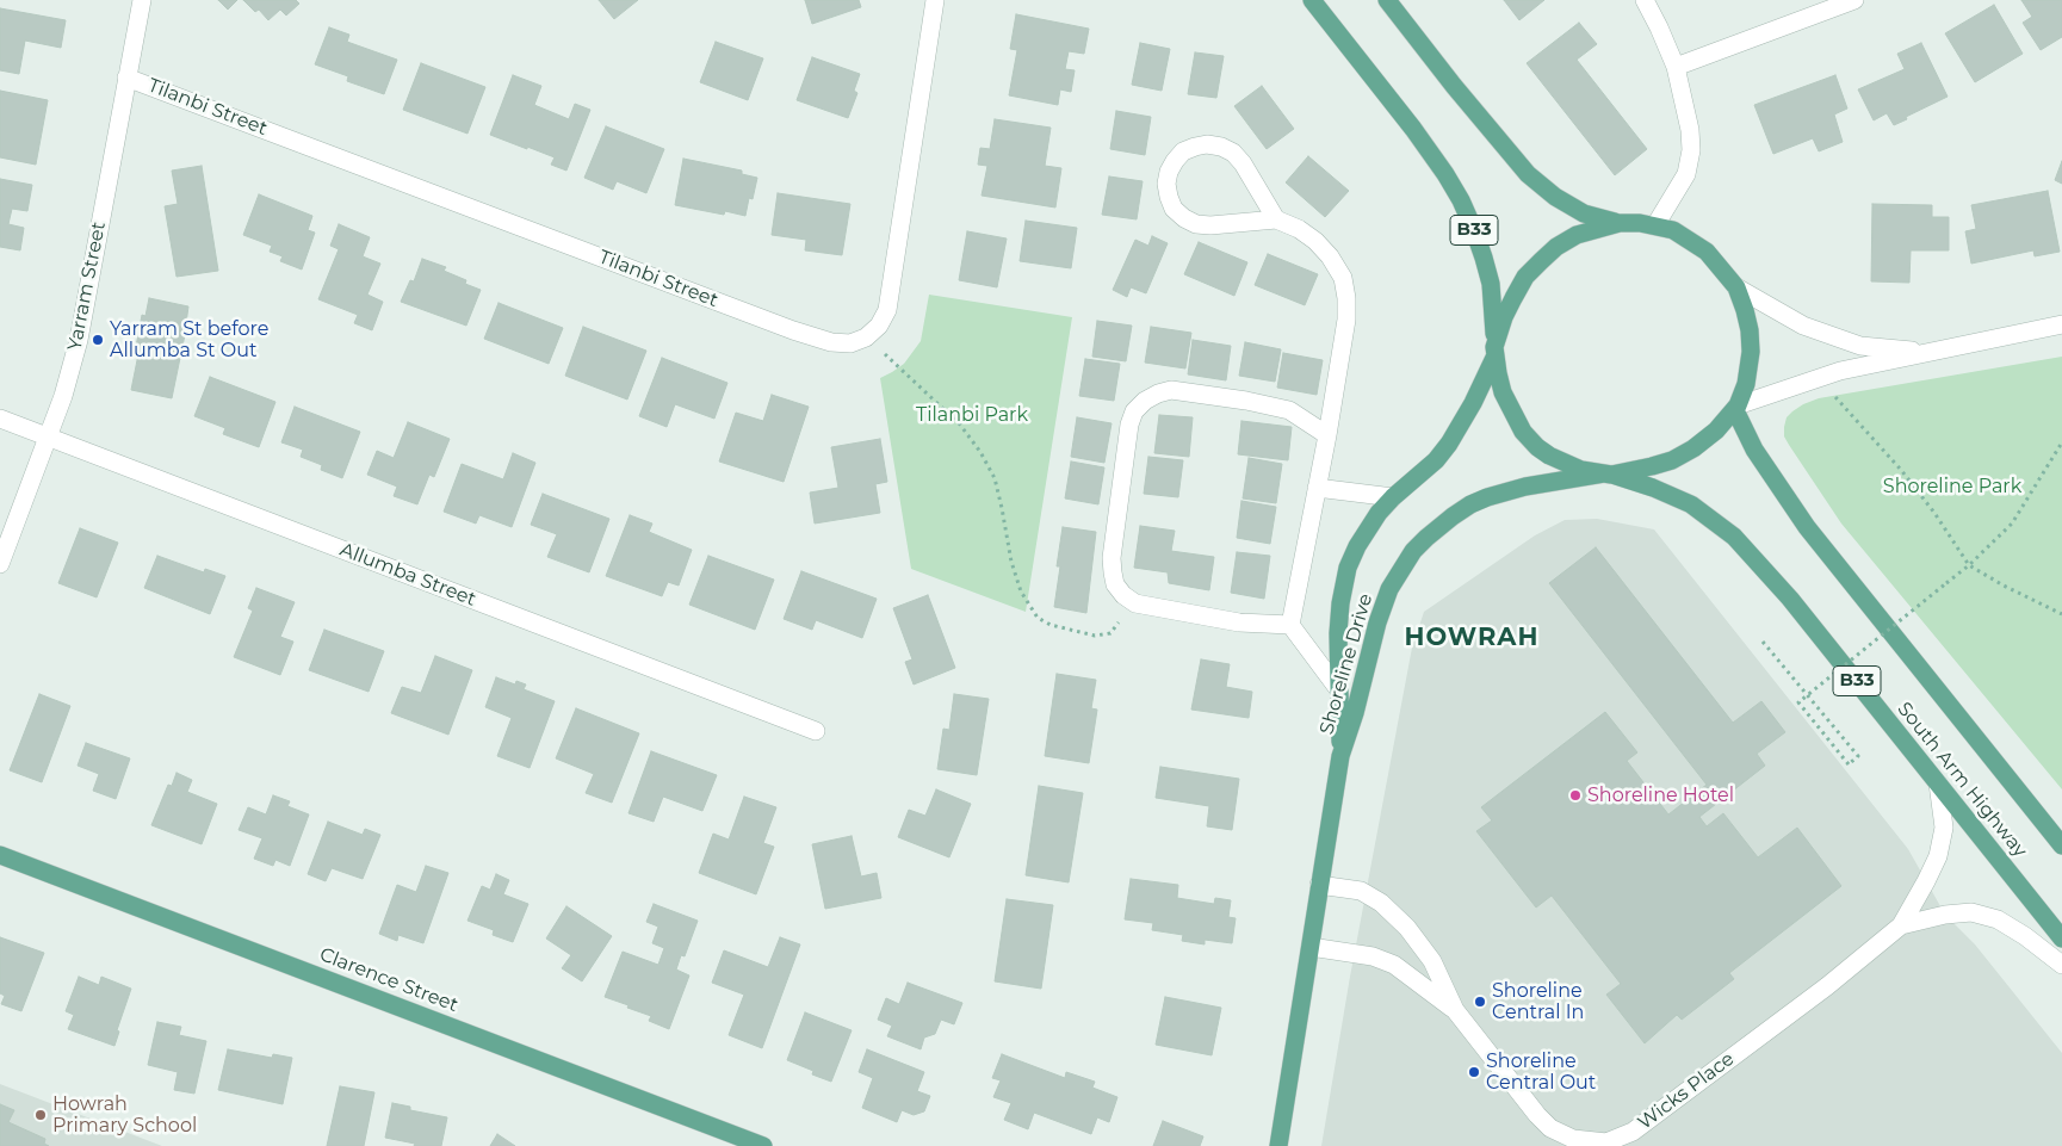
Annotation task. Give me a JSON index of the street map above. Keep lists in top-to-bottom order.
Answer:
{
  "streets": {
    "main road": [
      "B33",
      "Shoreline Drive",
      "South Arm Highway",
      "Clarence Street"
    ],
    "street": [
      "Tilanbi Street",
      "Yarram Street",
      "Allumba Street",
      "Wicks Place"
    ]
  },
  "crossings": [
    ["Tilanbi Street", "Yarram Street"],
    ["B33", "Shoreline Drive"],
    ["B33", "South Arm Highway"],
    ["Yarram Street", "Allumba Street"],
    ["Shoreline Drive", "South Arm Highway"],
    ["Shoreline Drive", "Wicks Place"]
  ],
  "districts": ["HOWRAH"],
  "parks": ["Tilanbi Park", "Shoreline Park"],
  "places": [
    "Yarram St before Allumba St Out",
    "Shoreline Hotel",
    "Shoreline Central In",
    "Shoreline Central Out",
    "Howrah Primary School"
  ]
}
